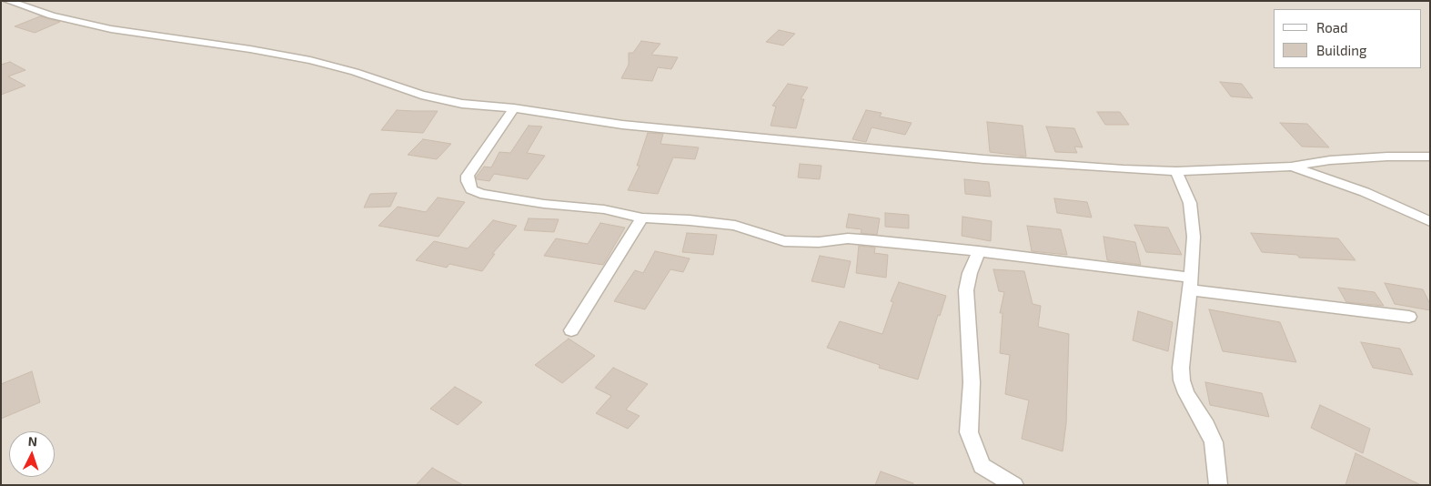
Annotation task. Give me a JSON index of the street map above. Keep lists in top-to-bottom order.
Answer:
{
  "legend": ["Road", "Building"],
  "north": "top"
}
